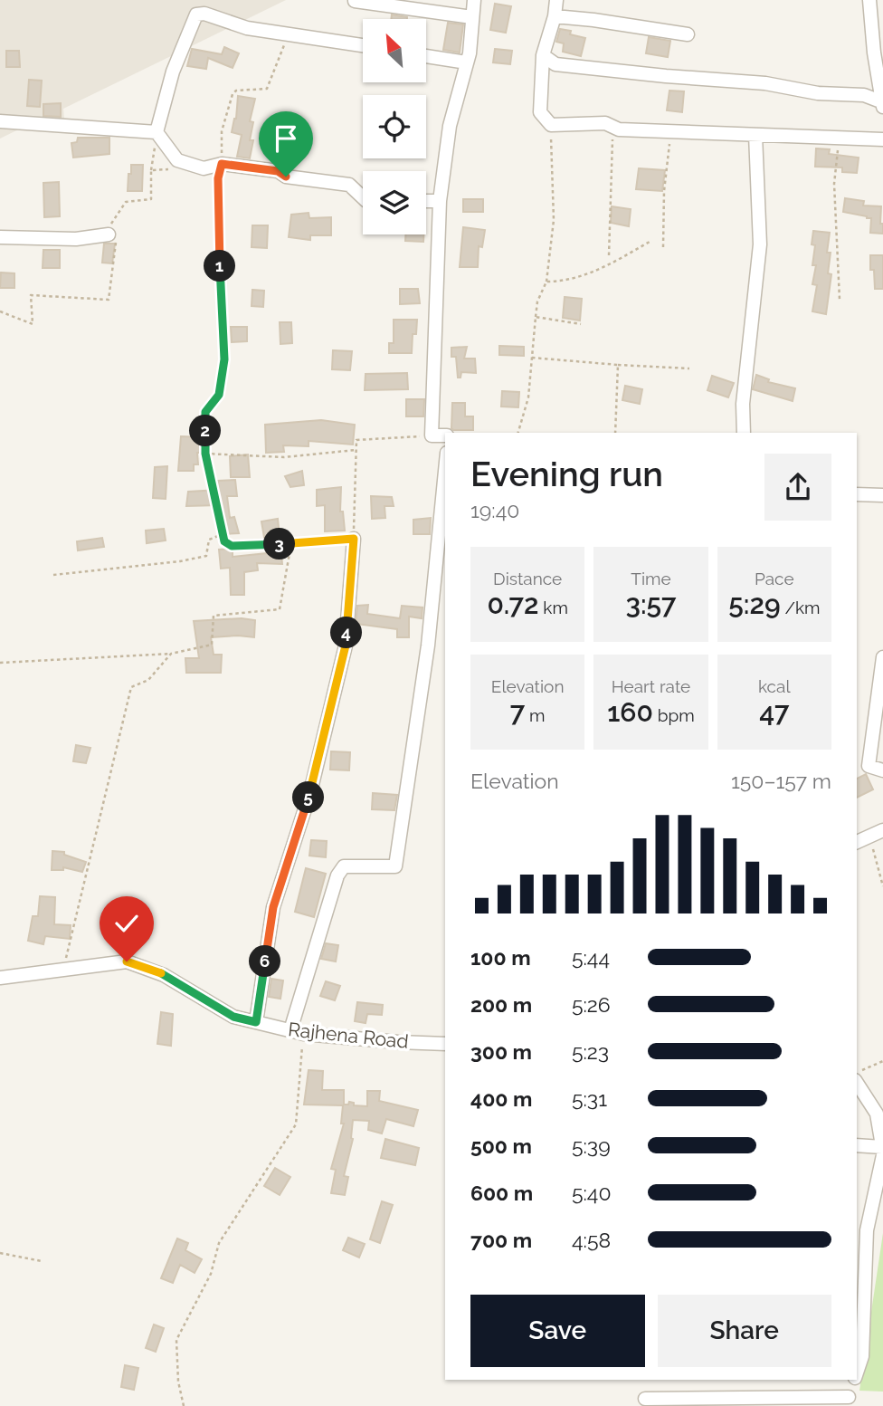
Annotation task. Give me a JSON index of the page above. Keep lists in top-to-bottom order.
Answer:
{
  "streets": {
    "street": ["Rajhena Road"]
  },
  "north": "top left",
  "page": {
    "pins": [
      "1",
      "2",
      "3",
      "4",
      "5",
      "6"
    ],
    "heading": ["Evening run", "19:40"],
    "stats": [
      ["Distance", "0.72 km"],
      ["Time", "3:57"],
      ["Pace", "5:29 /km"],
      ["Elevation", "7 m"],
      ["Heart rate", "160 bpm"],
      ["kcal", "47"]
    ],
    "chart": ["Elevation", "150–157 m"],
    "list": [
      {
        "name": "100 m",
        "note": "5:44"
      },
      {
        "name": "200 m",
        "note": "5:26"
      },
      {
        "name": "300 m",
        "note": "5:23"
      },
      {
        "name": "400 m",
        "note": "5:31"
      },
      {
        "name": "500 m",
        "note": "5:39"
      },
      {
        "name": "600 m",
        "note": "5:40"
      },
      {
        "name": "700 m",
        "note": "4:58"
      }
    ],
    "buttons": ["Save", "Share"]
  }
}
